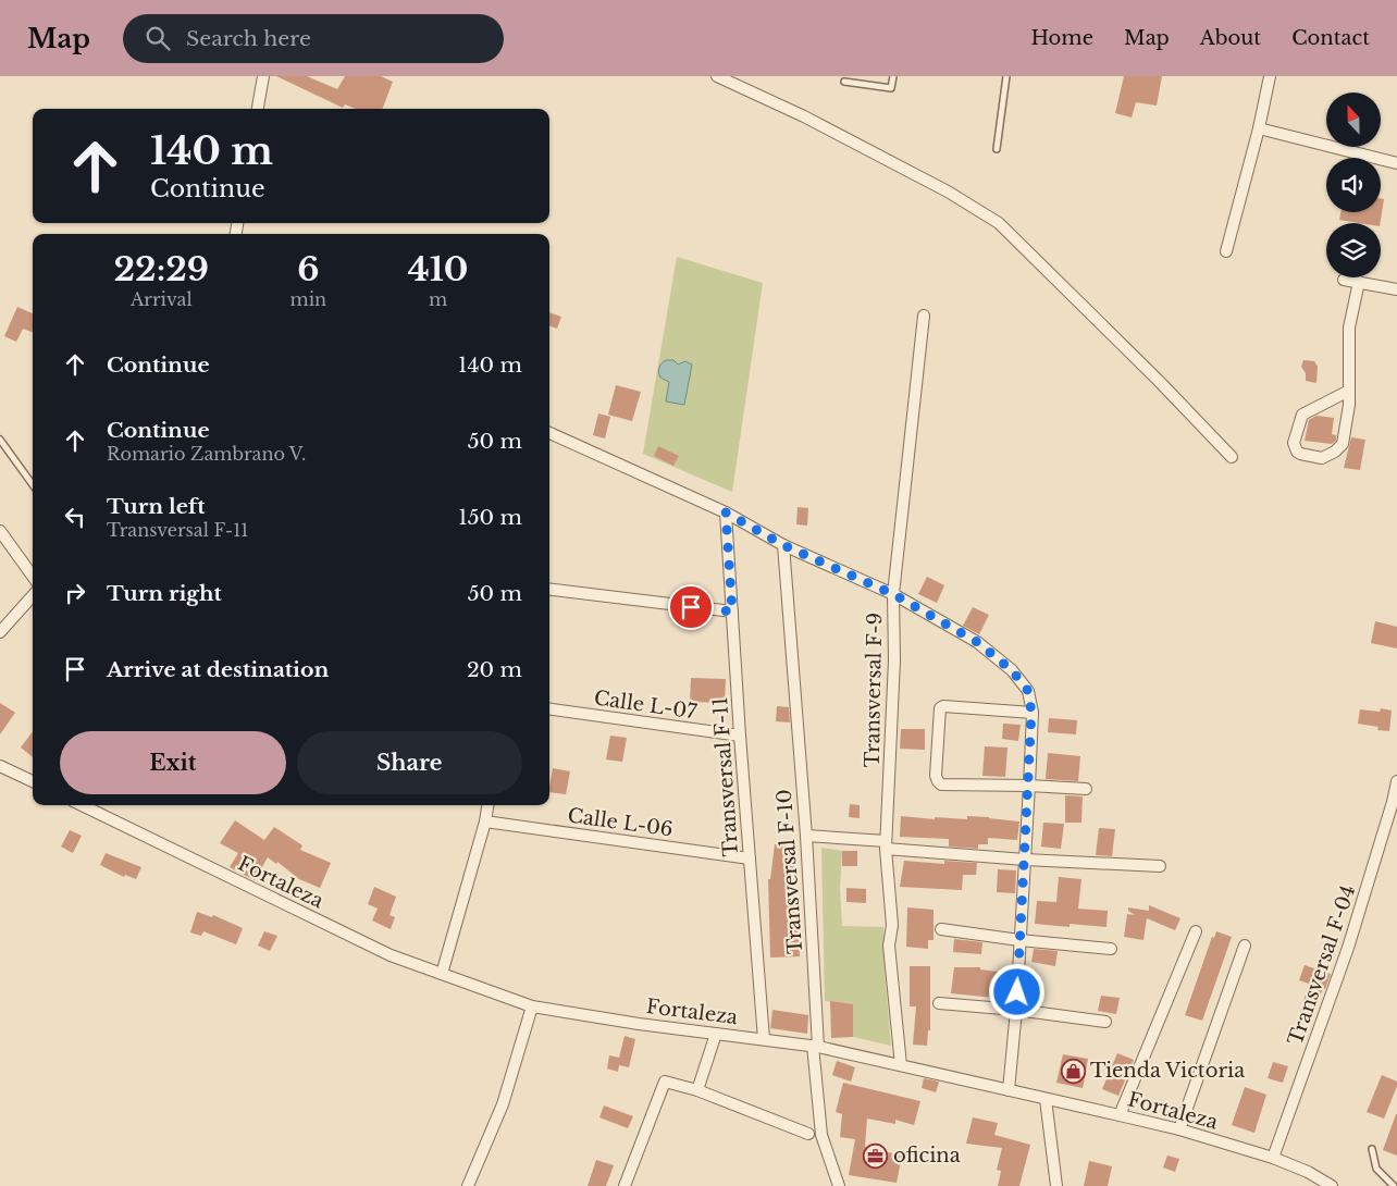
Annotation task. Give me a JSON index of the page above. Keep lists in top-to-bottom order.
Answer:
{
  "streets": {
    "street": [
      "Transversal F-9",
      "Calle L-07",
      "Transversal F-11",
      "Calle L-06",
      "Transversal F-10",
      "Fortaleza",
      "Transversal F-04"
    ]
  },
  "crossings": [
    ["Transversal F-9", "Fortaleza"],
    ["Calle L-07", "Transversal F-11"],
    ["Transversal F-11", "Calle L-06"],
    ["Transversal F-11", "Fortaleza"],
    ["Transversal F-10", "Fortaleza"],
    ["Fortaleza", "Transversal F-04"]
  ],
  "places": {
    "shop": ["Tienda Victoria"],
    "office": ["oficina"]
  },
  "north": "top",
  "page": {
    "header": "Map",
    "search": "Search here",
    "nav": [
      "Home",
      "Map",
      "About",
      "Contact"
    ],
    "turn": ["140 m", "Continue"],
    "eta": [
      "22:29",
      "Arrival",
      "6",
      "min",
      "410",
      "m"
    ],
    "list": [
      {
        "name": "Continue",
        "value": "140 m"
      },
      {
        "name": "Continue",
        "note": "Romario Zambrano V.",
        "value": "50 m"
      },
      {
        "name": "Turn left",
        "note": "Transversal F-11",
        "value": "150 m"
      },
      {
        "name": "Turn right",
        "value": "50 m"
      },
      {
        "name": "Arrive at destination",
        "value": "20 m"
      }
    ],
    "buttons": ["Exit", "Share"]
  }
}
